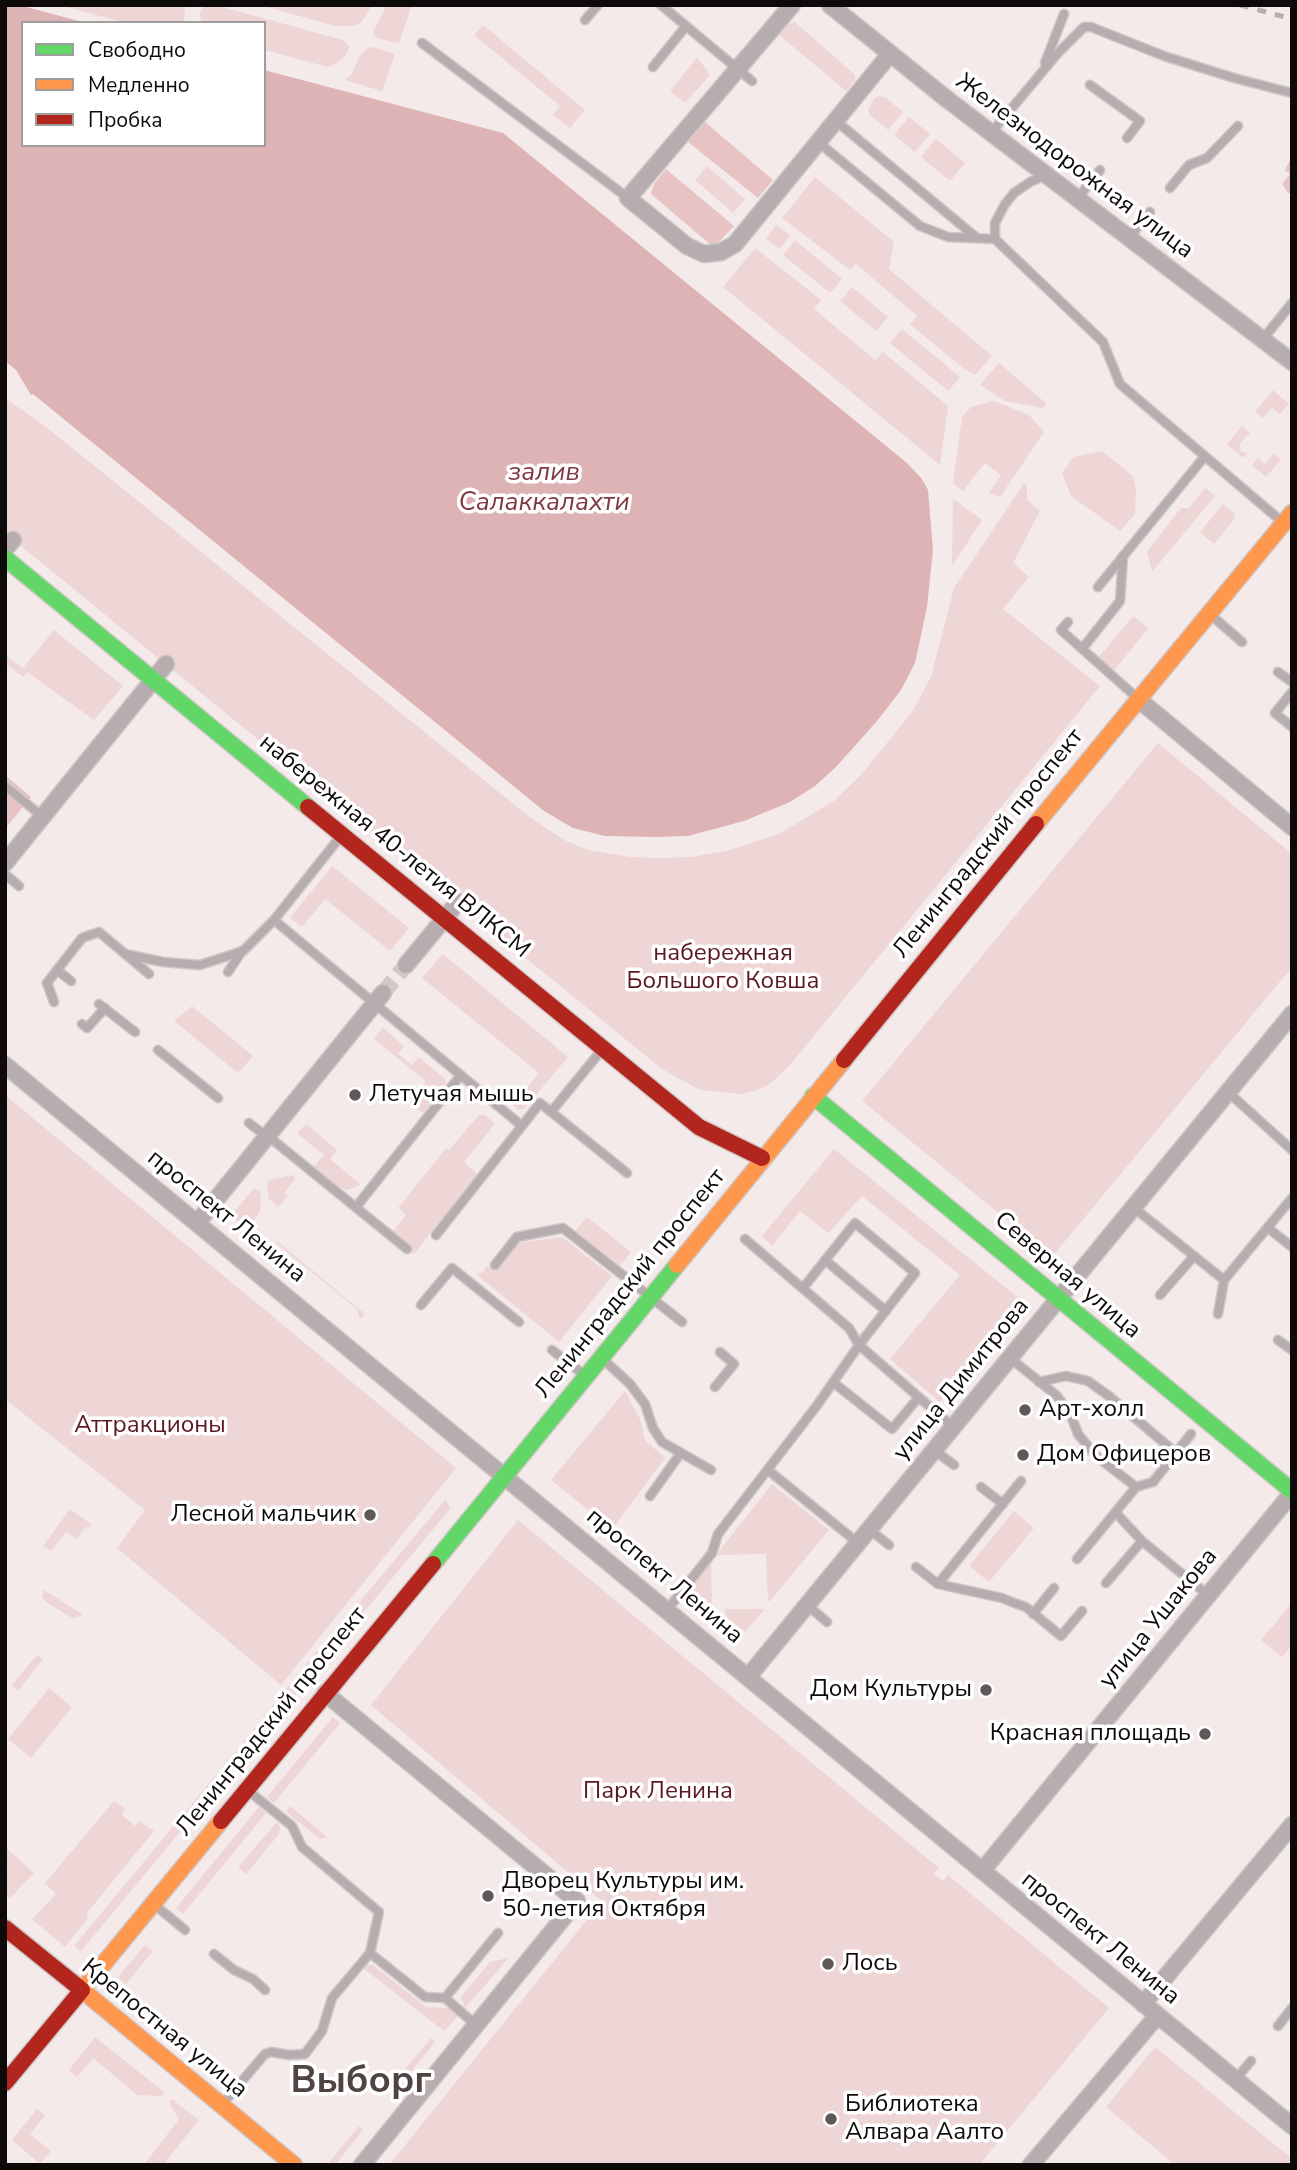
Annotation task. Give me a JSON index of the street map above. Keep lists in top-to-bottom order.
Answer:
{
  "streets": {
    "main road": [
      "Ленинградский проспект",
      "набережная 40-летия ВЛКСМ",
      "Северная улица",
      "Крепостная улица"
    ],
    "street": [
      "Железнодорожная улица",
      "проспект Ленина",
      "улица Димитрова",
      "улица Ушакова"
    ]
  },
  "crossings": [
    ["Ленинградский проспект", "набережная 40-летия ВЛКСМ"],
    ["Ленинградский проспект", "проспект Ленина"],
    ["Ленинградский проспект", "Северная улица"],
    ["Ленинградский проспект", "Крепостная улица"],
    ["проспект Ленина", "улица Димитрова"],
    ["проспект Ленина", "улица Ушакова"],
    ["Северная улица", "улица Димитрова"],
    ["Северная улица", "улица Ушакова"]
  ],
  "districts": ["Выборг"],
  "water": ["залив Салаккалахти"],
  "parks": ["набережная Большого Ковша", "Аттракционы", "Парк Ленина"],
  "places": [
    "Летучая мышь",
    "Арт-холл",
    "Дом Офицеров",
    "Лесной мальчик",
    "Дом Культуры",
    "Красная площадь",
    "Дворец Культуры им. 50-летия Октября",
    "Лось",
    "Библиотека Алвара Аалто"
  ],
  "legend": ["Свободно", "Медленно", "Пробка"]
}
